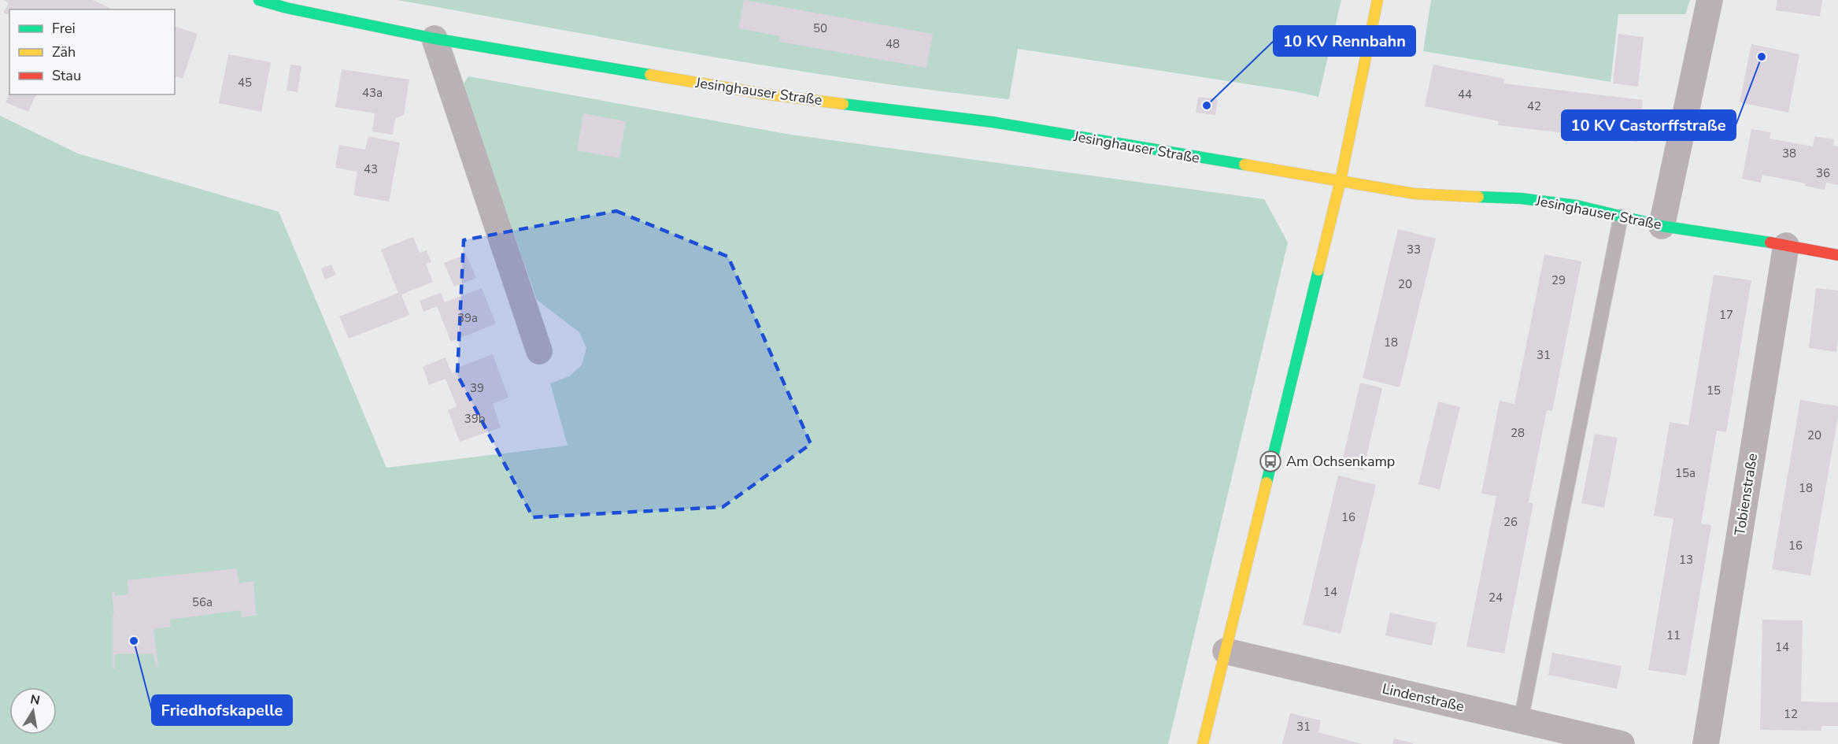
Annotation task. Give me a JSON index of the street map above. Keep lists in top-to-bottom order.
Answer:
{
  "streets": {
    "street": ["Jesinghauser Straße", "Tobienstraße", "Lindenstraße"]
  },
  "crossings": [
    ["Jesinghauser Straße", "Tobienstraße"]
  ],
  "places": {
    "other": ["10 KV Castorffstraße", "10 KV Rennbahn", "Friedhofskapelle"],
    "bus stop": ["Am Ochsenkamp"]
  },
  "house_numbers": [
    "50",
    "48",
    "45",
    "43a",
    "44",
    "42",
    "38",
    "43",
    "36",
    "33",
    "29",
    "20",
    "17",
    "39a",
    "18",
    "31",
    "39",
    "15",
    "39b",
    "28",
    "20",
    "15a",
    "18",
    "16",
    "26",
    "16",
    "13",
    "14",
    "24",
    "56a",
    "11",
    "14",
    "12",
    "31"
  ],
  "legend": ["Frei", "Zäh", "Stau"],
  "north": "top"
}
